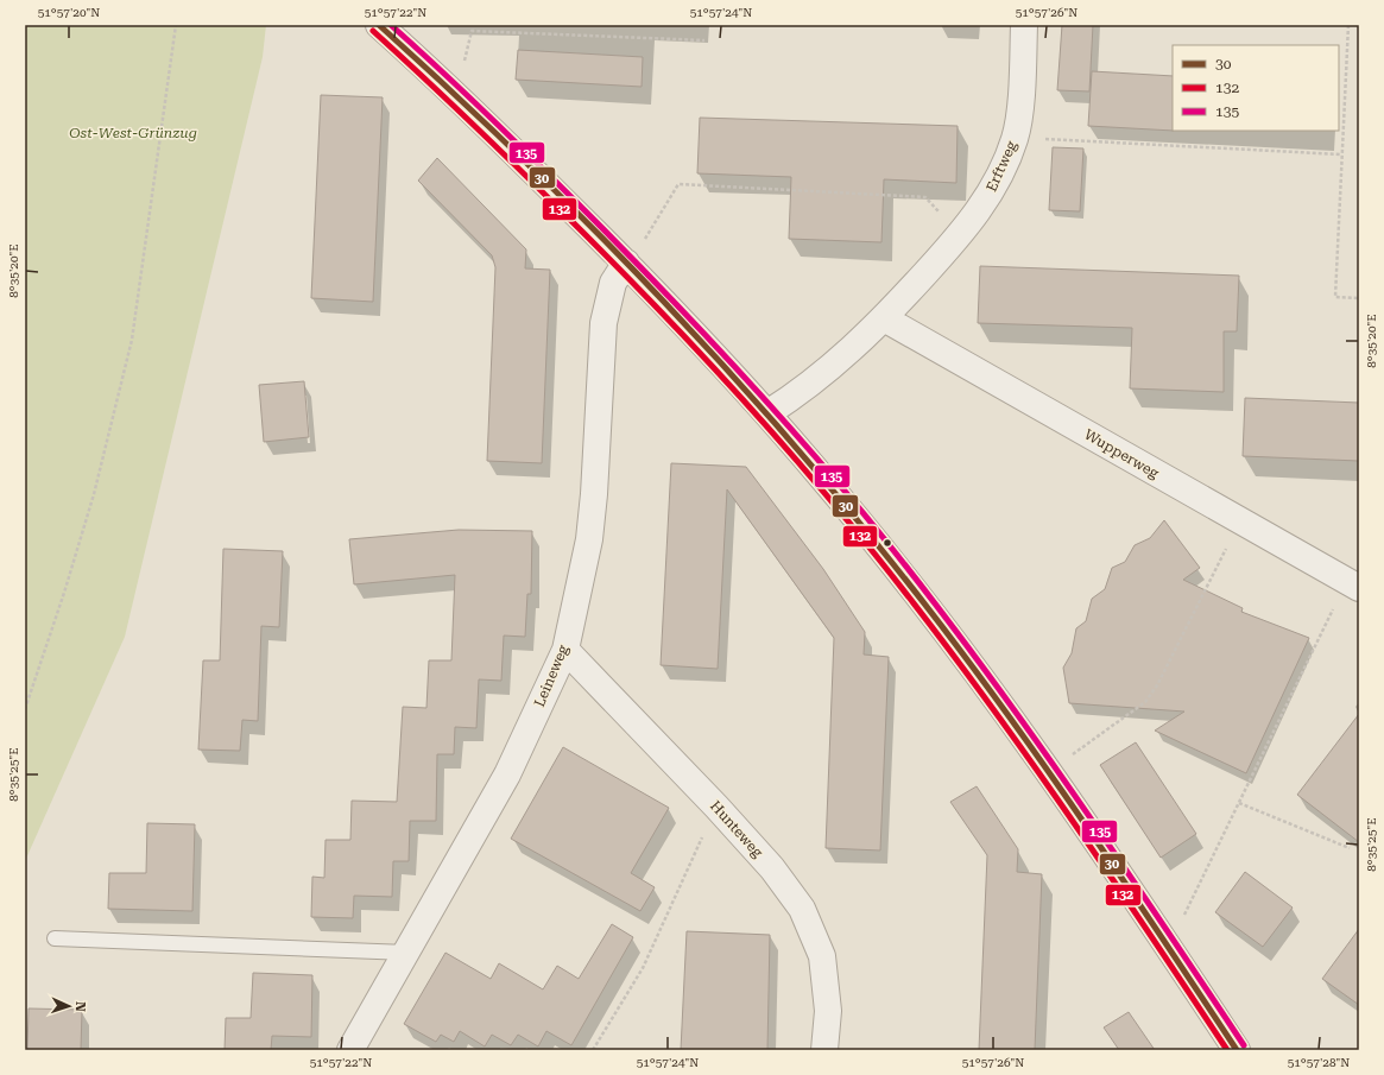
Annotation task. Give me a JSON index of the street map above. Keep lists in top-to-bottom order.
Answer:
{
  "streets": {
    "street": [
      "Erftweg",
      "Wupperweg",
      "Leineweg",
      "Hunteweg"
    ]
  },
  "crossings": [
    ["Erftweg", "Wupperweg"],
    ["Leineweg", "Hunteweg"]
  ],
  "parks": ["Ost-West-Grünzug"],
  "lines": ["transit line 30", "transit line 135", "transit line 132"],
  "legend": ["30", "132", "135"],
  "north": "right",
  "coordinates": [
    "51°57'20\"N",
    "51°57'22\"N",
    "51°57'24\"N",
    "51°57'26\"N",
    "8°35'20\"E",
    "8°35'25\"E",
    "51°57'28\"N"
  ]
}
